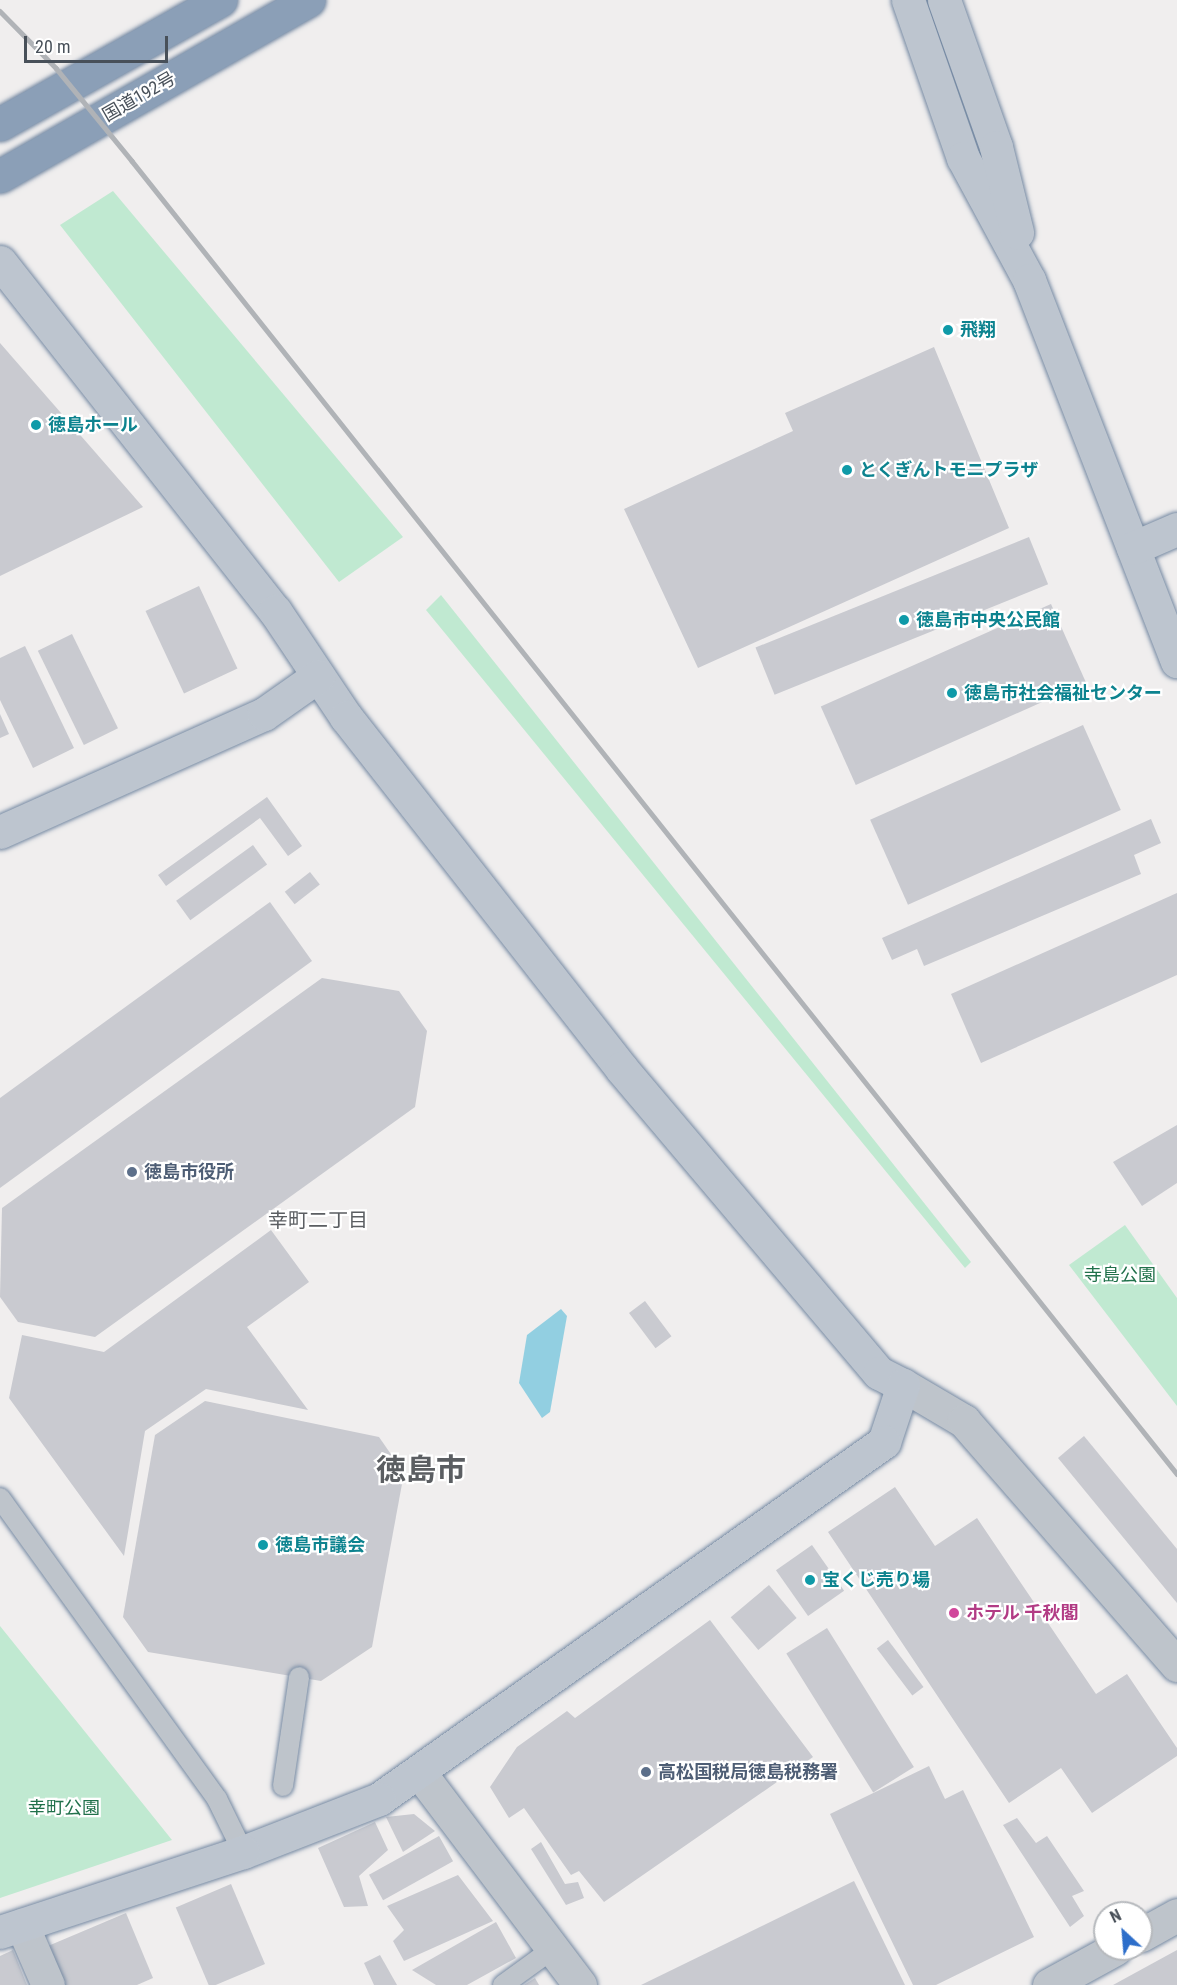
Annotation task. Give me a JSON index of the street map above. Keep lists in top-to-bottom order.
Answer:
{
  "streets": {
    "highway": ["国道192号"]
  },
  "districts": ["幸町二丁目", "徳島市"],
  "parks": ["寺島公園", "幸町公園"],
  "places": [
    "飛翔",
    "徳島ホール",
    "とくぎんトモニプラザ",
    "徳島市中央公民館",
    "徳島市社会福祉センター",
    "徳島市役所",
    "徳島市議会",
    "宝くじ売り場",
    "ホテル 千秋閣",
    "高松国税局徳島税務署"
  ],
  "scale_bar": "20 m",
  "north": "top left"
}
